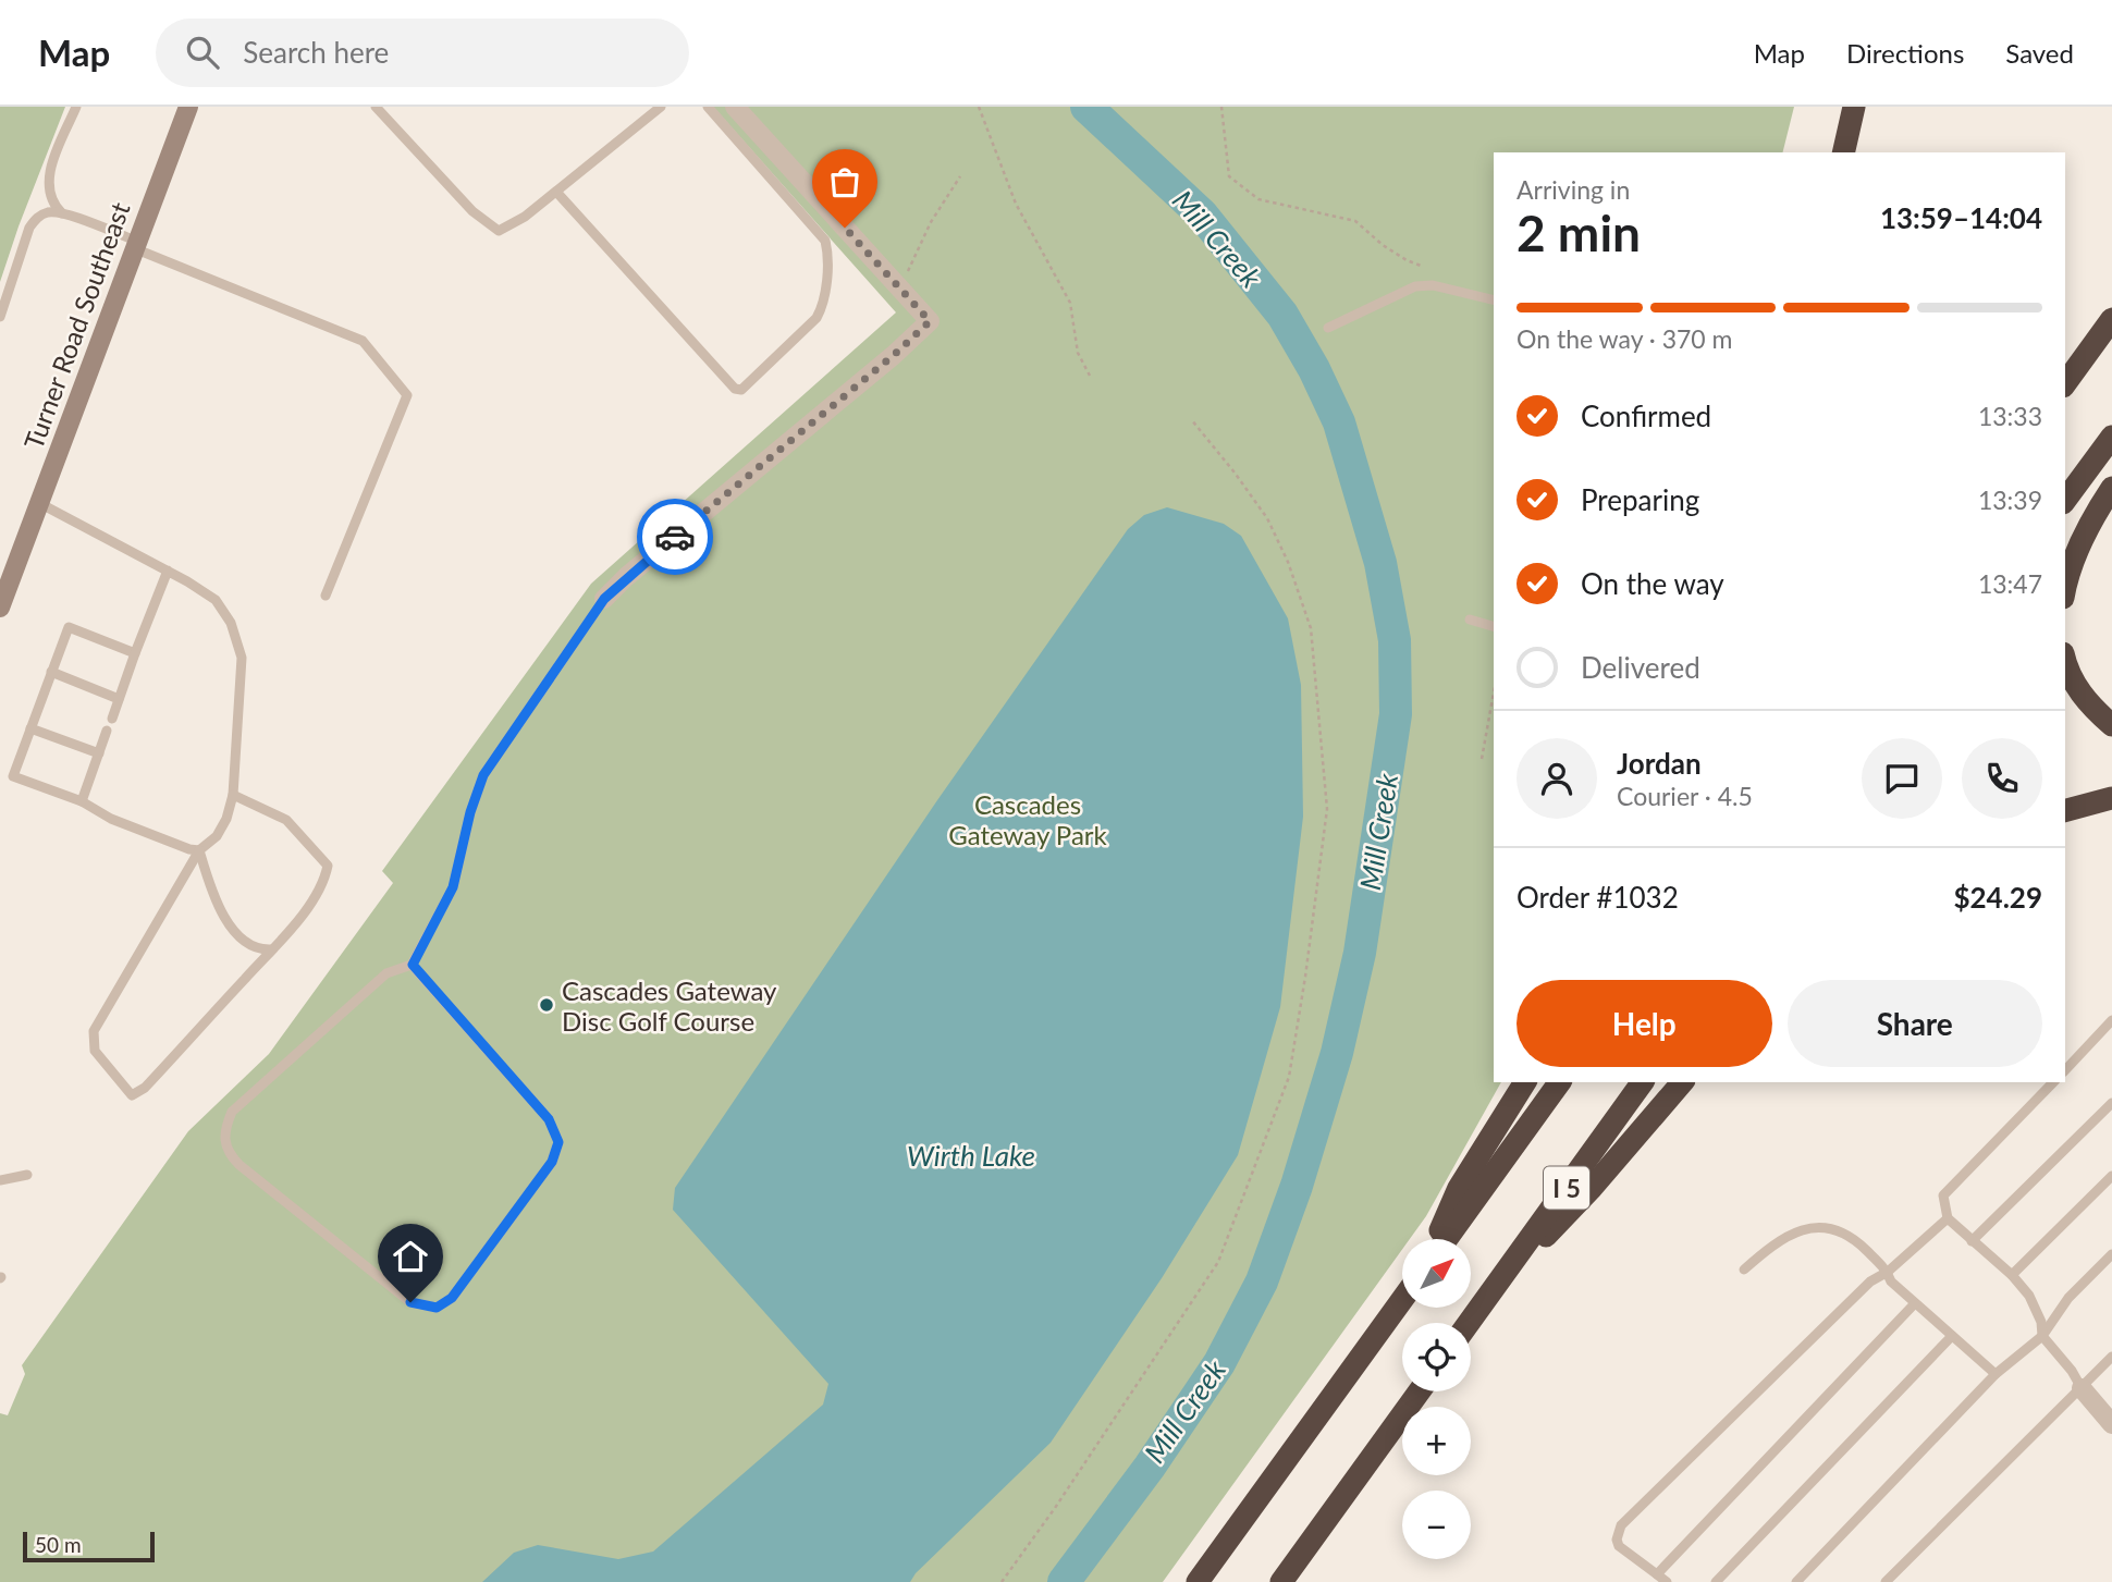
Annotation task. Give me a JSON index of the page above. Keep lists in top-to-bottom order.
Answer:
{
  "streets": {
    "highway": ["I 5"],
    "main road": ["Turner Road Southeast"]
  },
  "water": ["Mill Creek", "Wirth Lake"],
  "parks": ["Cascades Gateway Park"],
  "places": ["Cascades Gateway Disc Golf Course"],
  "scale_bar": "50 m",
  "north": "top right",
  "page": {
    "header": "Map",
    "search": "Search here",
    "nav": ["Map", "Directions", "Saved"],
    "heading": ["2 min", "Arriving in", "13:59–14:04"],
    "panel": [
      "Jordan",
      "Courier · 4.5",
      "Order #1032",
      "$24.29"
    ],
    "bar": "On the way · 370 m",
    "list": [
      ["Confirmed", "13:33"],
      ["Preparing", "13:39"],
      ["On the way", "13:47"],
      "Delivered"
    ],
    "buttons": ["Help", "Share"],
    "map_buttons": ["+", "−"],
    "scale": "50 m"
  }
}
